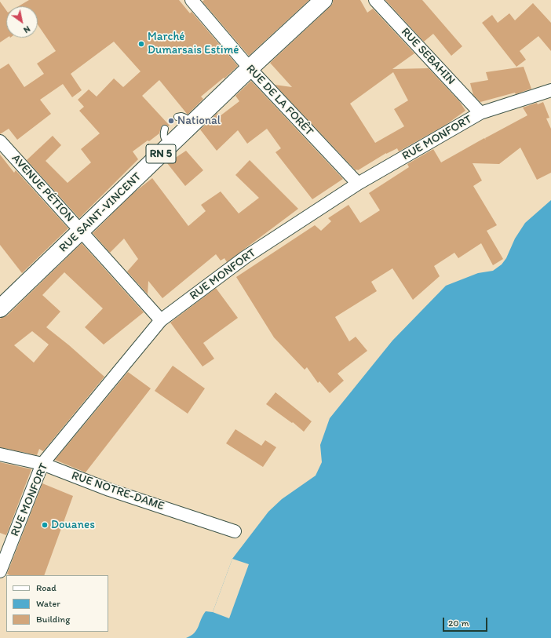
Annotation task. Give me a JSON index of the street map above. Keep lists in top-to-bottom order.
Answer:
{
  "streets": {
    "main road": ["RN 5", "RUE SAINT-VINCENT"],
    "street": [
      "RUE SEBAHIN",
      "RUE DE LA FORÊT",
      "RUE MONFORT",
      "AVENUE PÉTION",
      "RUE NOTRE-DAME"
    ]
  },
  "crossings": [
    ["RUE SEBAHIN", "RUE MONFORT"],
    ["RUE DE LA FORÊT", "RUE MONFORT"],
    ["RUE DE LA FORÊT", "RUE SAINT-VINCENT"],
    ["RUE MONFORT", "AVENUE PÉTION"],
    ["RUE MONFORT", "RUE NOTRE-DAME"],
    ["AVENUE PÉTION", "RUE SAINT-VINCENT"]
  ],
  "places": ["Marché Dumarsais Estimé", "National", "Douanes"],
  "legend": ["Road", "Water", "Building"],
  "scale_bar": "20 m",
  "north": "bottom right"
}
